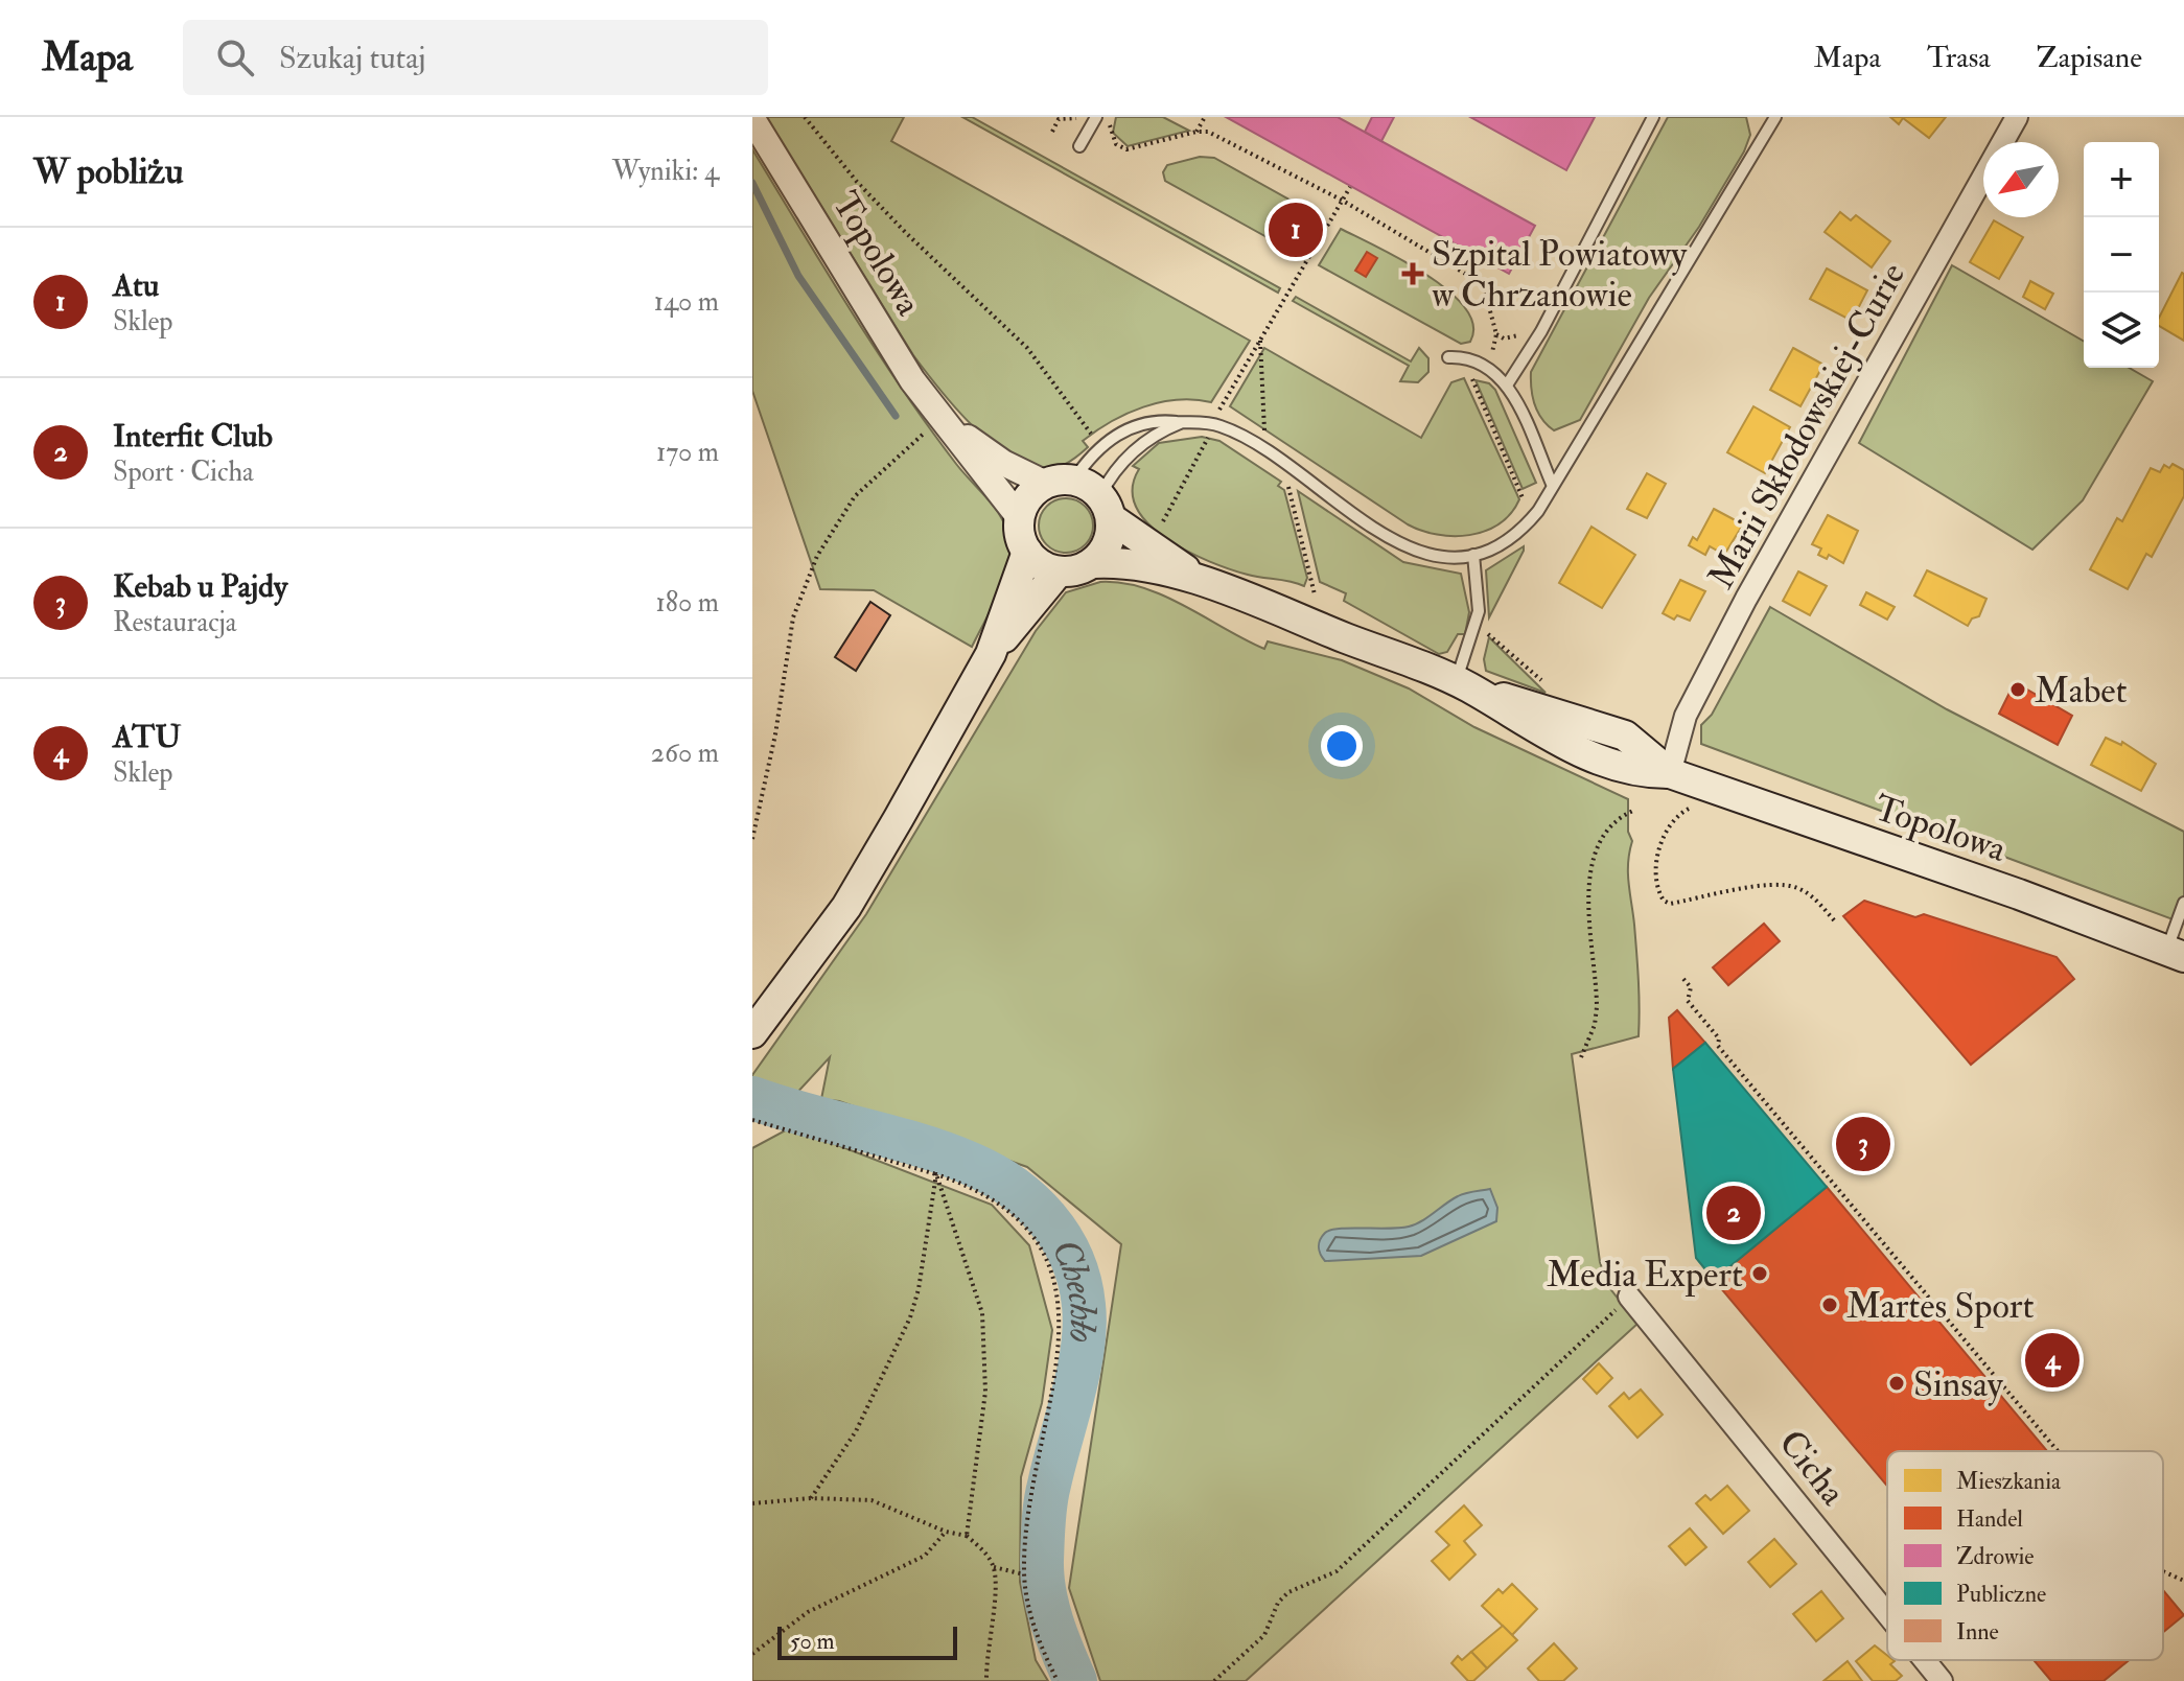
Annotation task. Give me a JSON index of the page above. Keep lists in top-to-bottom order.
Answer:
{
  "streets": {
    "main road": ["Topolowa"],
    "street": ["Marii Skłodowskiej-Curie", "Cicha"]
  },
  "crossings": [
    ["Topolowa", "Marii Skłodowskiej-Curie"]
  ],
  "water": ["Chechło"],
  "places": {
    "health": ["Szpital Powiatowy w Chrzanowie"],
    "other": [
      "Mabet",
      "Media Expert",
      "Martes Sport",
      "Sinsay"
    ]
  },
  "legend": [
    "Mieszkania",
    "Handel",
    "Zdrowie",
    "Publiczne",
    "Inne"
  ],
  "scale_bar": "50 m",
  "north": "bottom left",
  "page": {
    "header": "Mapa",
    "search": "Szukaj tutaj",
    "nav": ["Mapa", "Trasa", "Zapisane"],
    "heading": ["W pobliżu", "Wyniki: 4"],
    "map_buttons": ["+", "−"],
    "pins": [
      "1",
      "3",
      "2",
      "4"
    ],
    "list": [
      {
        "mark": "1",
        "name": "Atu",
        "note": "Sklep",
        "value": "140 m"
      },
      {
        "mark": "2",
        "name": "Interfit Club",
        "note": "Sport · Cicha",
        "value": "170 m"
      },
      {
        "mark": "3",
        "name": "Kebab u Pajdy",
        "note": "Restauracja",
        "value": "180 m"
      },
      {
        "mark": "4",
        "name": "ATU",
        "note": "Sklep",
        "value": "260 m"
      }
    ],
    "scale": "50 m"
  }
}
